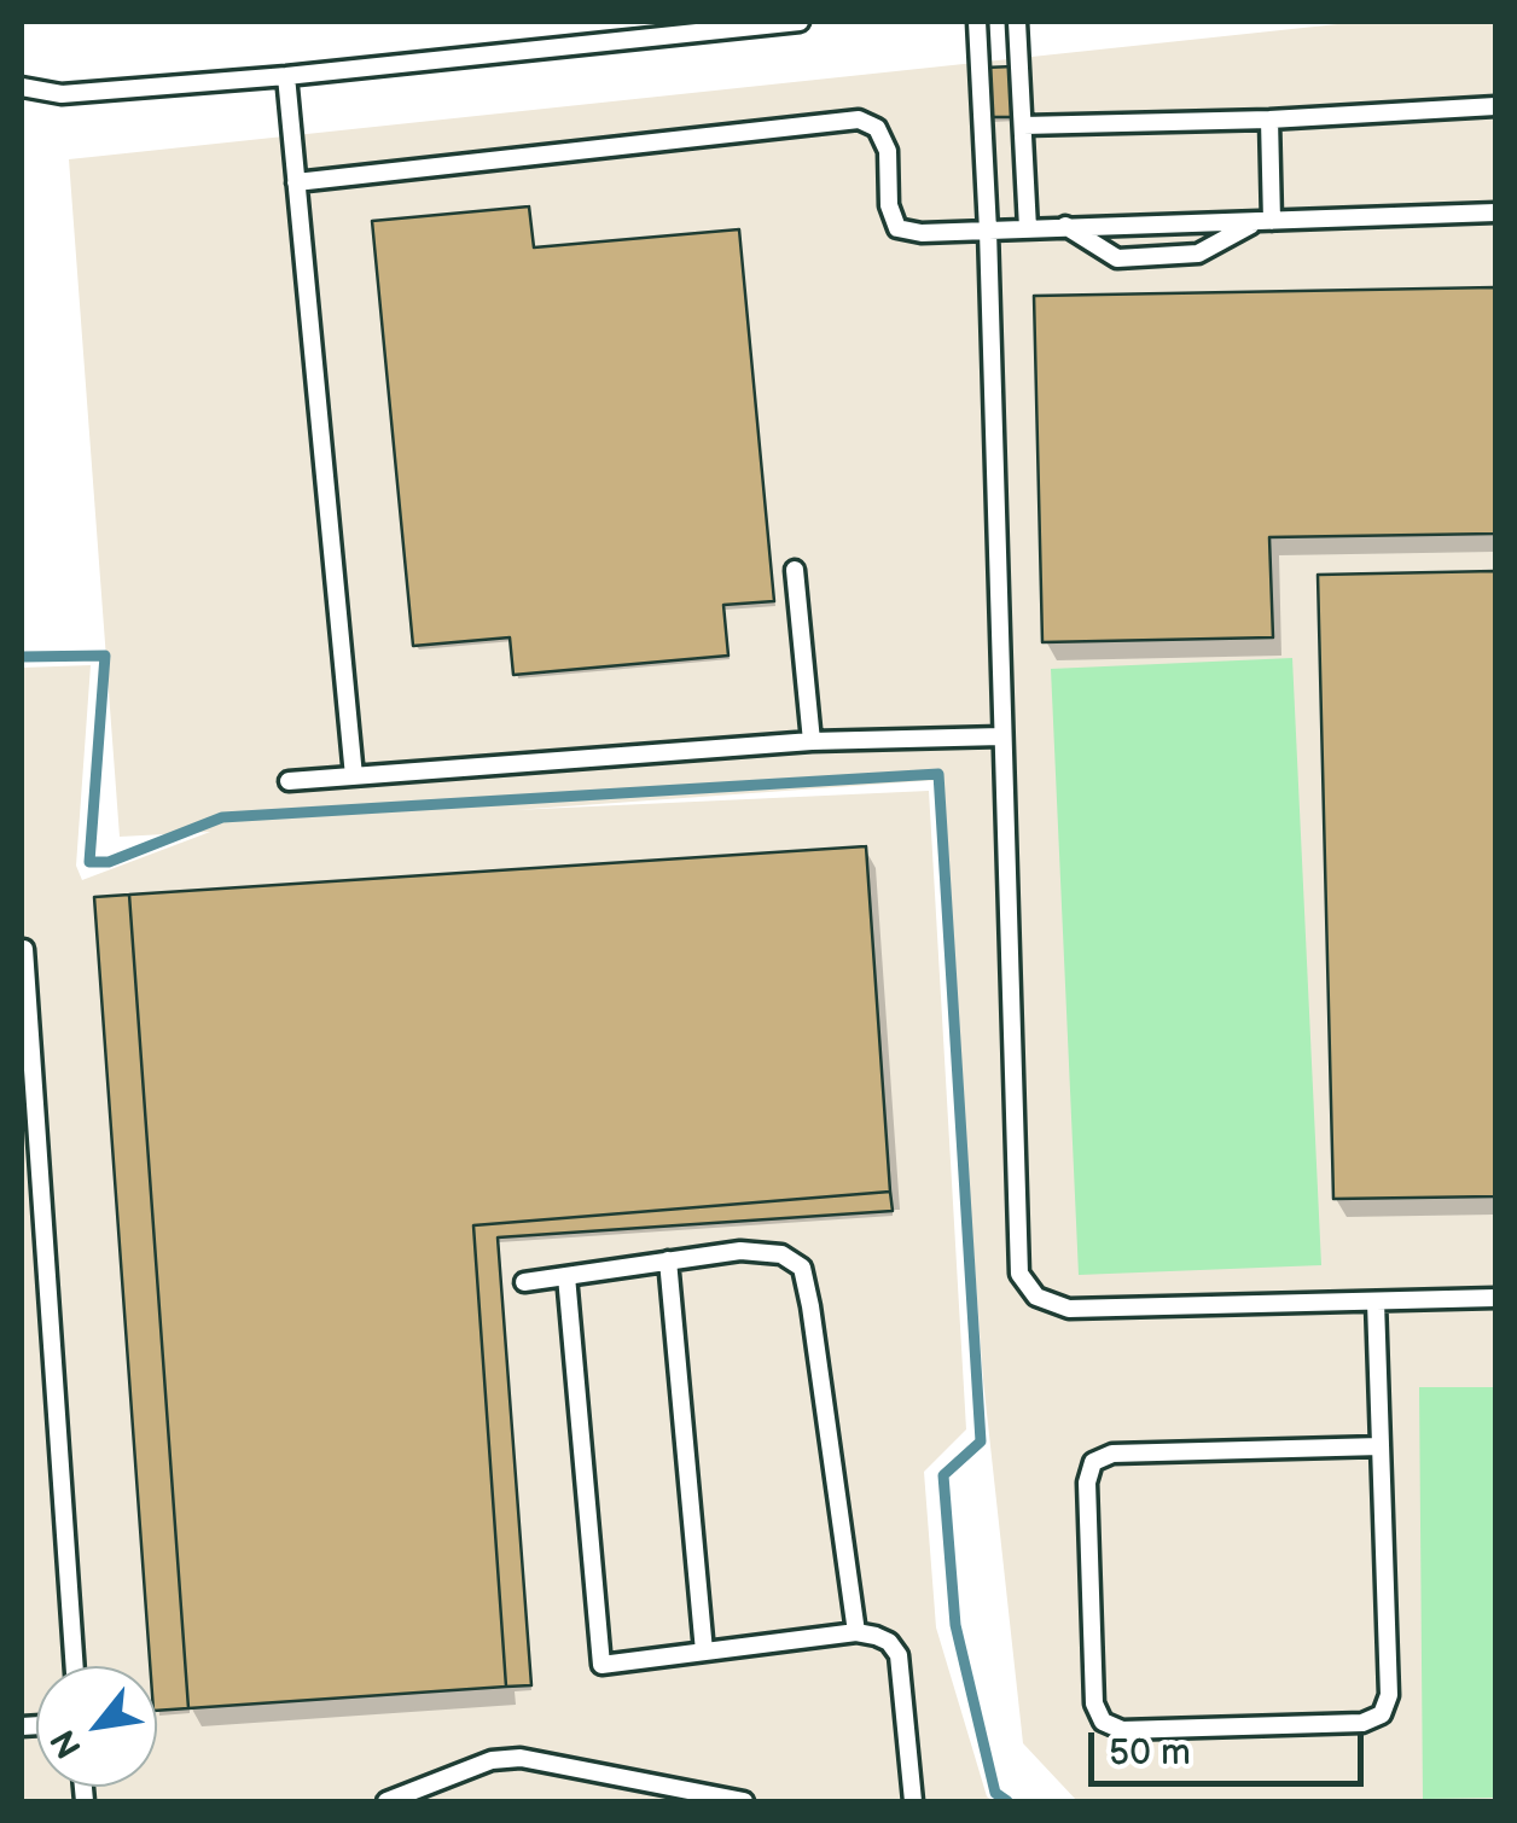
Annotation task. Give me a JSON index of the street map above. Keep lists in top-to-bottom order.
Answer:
{
  "scale_bar": "50 m",
  "north": "bottom left"
}
